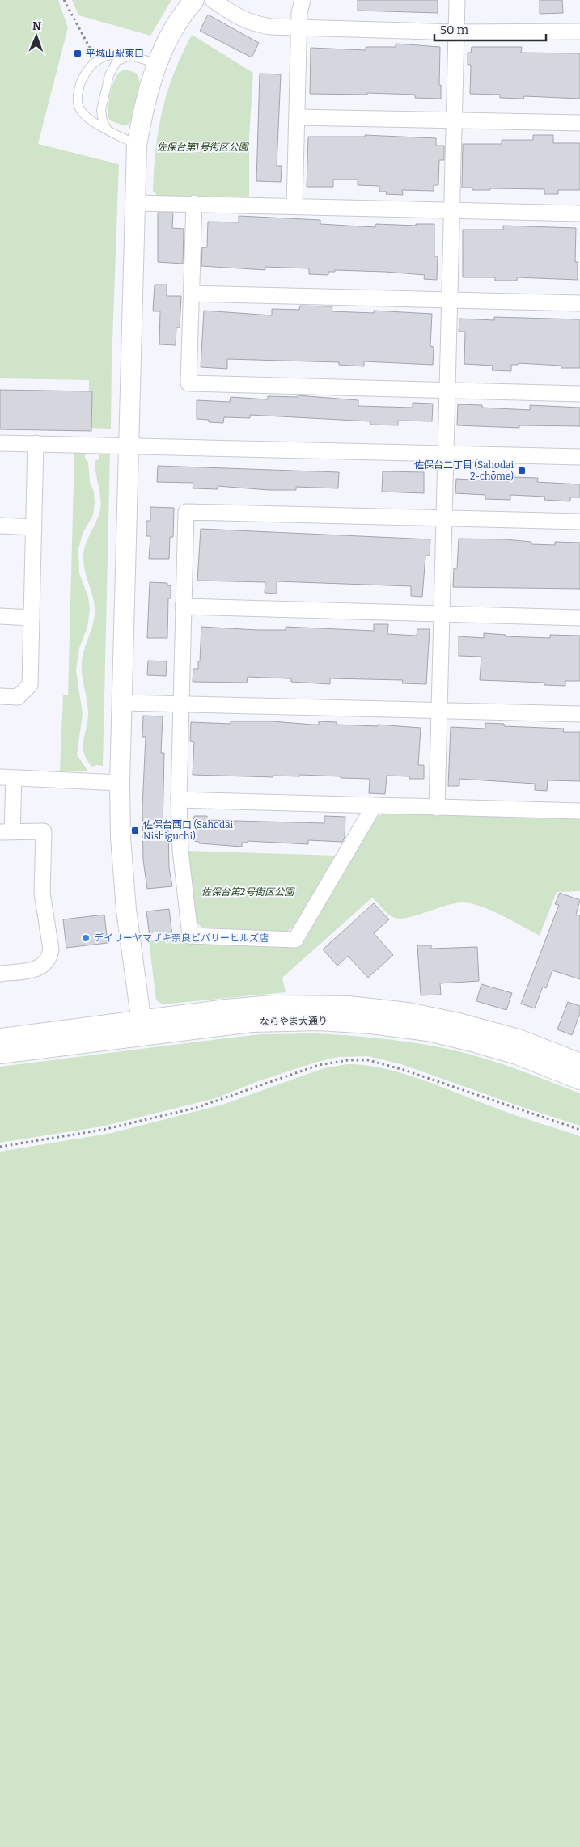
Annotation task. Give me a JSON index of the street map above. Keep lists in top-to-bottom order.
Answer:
{
  "streets": {
    "street": ["ならやま大通り"]
  },
  "parks": ["佐保台第1号街区公園", "佐保台第2号街区公園"],
  "places": {
    "transit": ["平城山駅東口", "佐保台二丁目 (Sahodai 2-chōme)", "佐保台西口 (Sahodai Nishiguchi)"],
    "other": ["デイリーヤマザキ奈良ビバリーヒルズ店"]
  },
  "scale_bar": "50 m",
  "north": "top"
}
